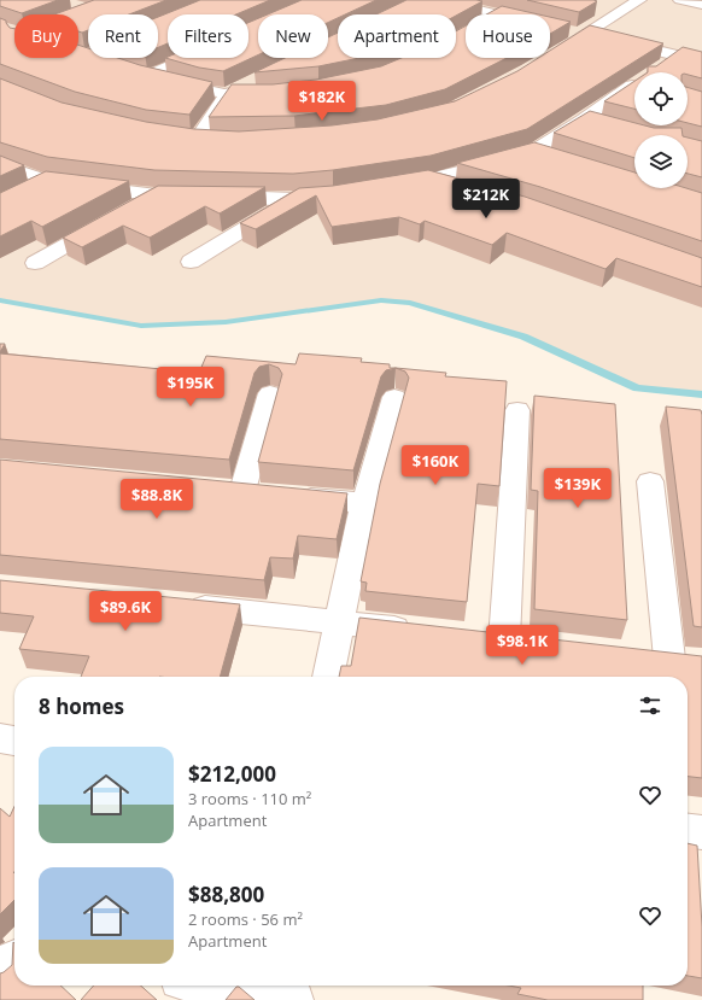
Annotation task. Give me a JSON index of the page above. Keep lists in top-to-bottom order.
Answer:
{
  "page": {
    "chip": [
      "Buy",
      "Rent",
      "Filters",
      "New",
      "Apartment",
      "House"
    ],
    "price": [
      "$182K",
      "$212K",
      "$195K",
      "$160K",
      "$139K",
      "$88.8K",
      "$89.6K",
      "$98.1K"
    ],
    "heading": "8 homes",
    "list": [
      {
        "name": "$212,000",
        "note": "3 rooms · 110 m² · Apartment"
      },
      {
        "name": "$88,800",
        "note": "2 rooms · 56 m² · Apartment"
      }
    ]
  }
}
